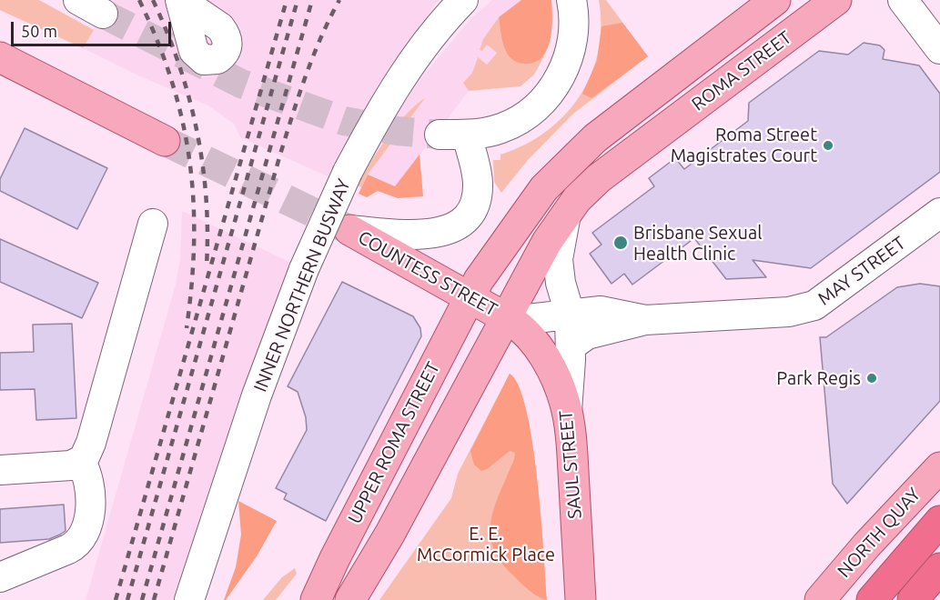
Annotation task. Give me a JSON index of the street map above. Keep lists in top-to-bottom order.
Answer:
{
  "streets": {
    "main road": [
      "ROMA STREET",
      "COUNTESS STREET",
      "UPPER ROMA STREET",
      "SAUL STREET",
      "NORTH QUAY"
    ],
    "street": ["MAY STREET", "INNER NORTHERN BUSWAY"]
  },
  "crossings": [
    ["ROMA STREET", "MAY STREET"],
    ["ROMA STREET", "COUNTESS STREET"],
    ["ROMA STREET", "UPPER ROMA STREET"],
    ["ROMA STREET", "SAUL STREET"],
    ["MAY STREET", "COUNTESS STREET"],
    ["MAY STREET", "UPPER ROMA STREET"],
    ["MAY STREET", "SAUL STREET"],
    ["COUNTESS STREET", "INNER NORTHERN BUSWAY"],
    ["COUNTESS STREET", "UPPER ROMA STREET"],
    ["COUNTESS STREET", "SAUL STREET"],
    ["UPPER ROMA STREET", "SAUL STREET"]
  ],
  "parks": ["E. E. McCormick Place"],
  "places": ["Roma Street Magistrates Court", "Brisbane Sexual Health Clinic", "Park Regis"],
  "scale_bar": "50 m"
}
